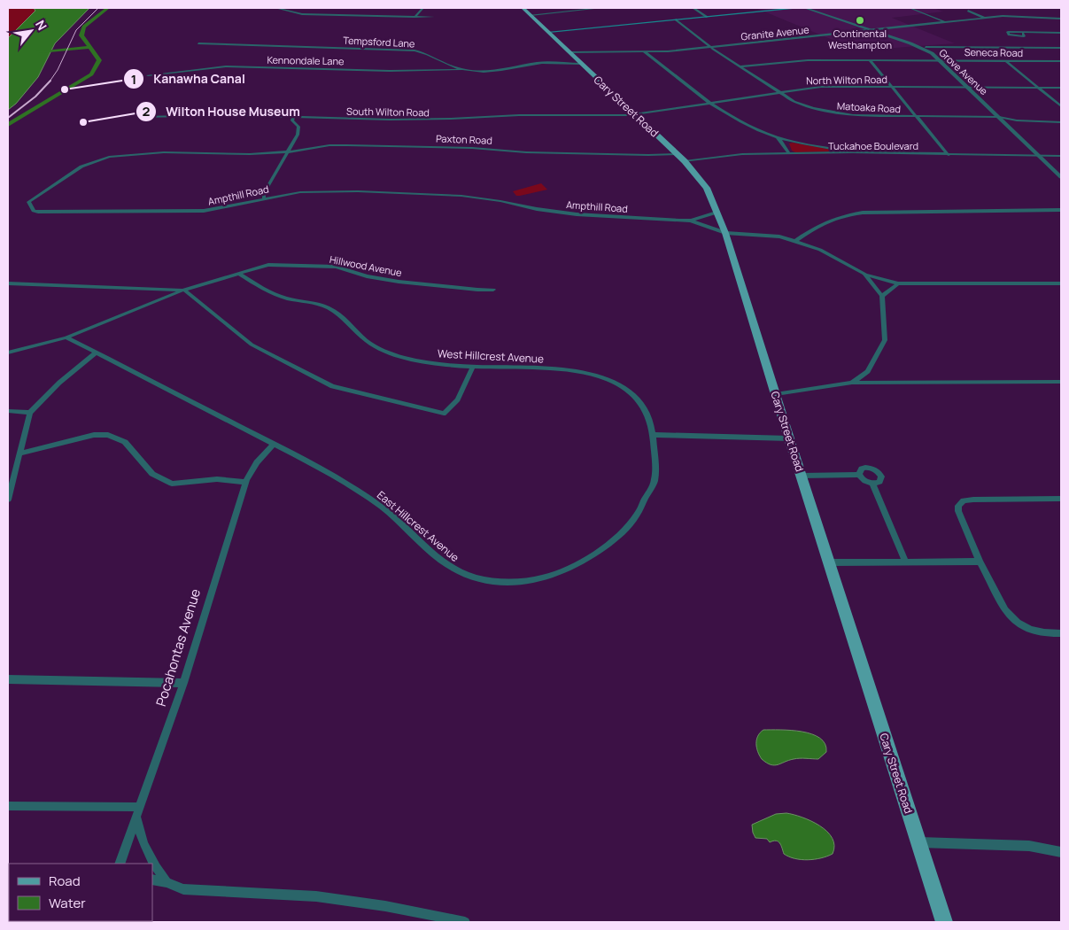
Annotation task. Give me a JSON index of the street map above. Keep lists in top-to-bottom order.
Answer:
{
  "streets": {
    "main road": ["Cary Street Road"],
    "street": [
      "Granite Avenue",
      "Tempsford Lane",
      "Seneca Road",
      "Kennondale Lane",
      "Grove Avenue",
      "North Wilton Road",
      "Matoaka Road",
      "South Wilton Road",
      "Paxton Road",
      "Tuckahoe Boulevard",
      "Ampthill Road",
      "Hillwood Avenue",
      "West Hillcrest Avenue",
      "East Hillcrest Avenue",
      "Pocahontas Avenue"
    ]
  },
  "crossings": [
    ["Granite Avenue", "Grove Avenue"],
    ["Granite Avenue", "Cary Street Road"],
    ["Granite Avenue", "Matoaka Road"],
    ["Tempsford Lane", "Kennondale Lane"],
    ["Tempsford Lane", "Cary Street Road"],
    ["Seneca Road", "Grove Avenue"],
    ["Seneca Road", "Matoaka Road"],
    ["Grove Avenue", "North Wilton Road"],
    ["Grove Avenue", "Matoaka Road"],
    ["Grove Avenue", "Tuckahoe Boulevard"],
    ["North Wilton Road", "Cary Street Road"],
    ["North Wilton Road", "Matoaka Road"],
    ["North Wilton Road", "South Wilton Road"],
    ["Cary Street Road", "South Wilton Road"],
    ["Cary Street Road", "Paxton Road"],
    ["Cary Street Road", "Tuckahoe Boulevard"],
    ["Cary Street Road", "Ampthill Road"],
    ["Paxton Road", "Tuckahoe Boulevard"],
    ["Paxton Road", "Ampthill Road"],
    ["Hillwood Avenue", "West Hillcrest Avenue"],
    ["West Hillcrest Avenue", "East Hillcrest Avenue"],
    ["East Hillcrest Avenue", "Pocahontas Avenue"]
  ],
  "places": ["Continental Westhampton", "Kanawha Canal", "Wilton House Museum"],
  "legend": ["Road", "Water"],
  "north": "top right"
}
